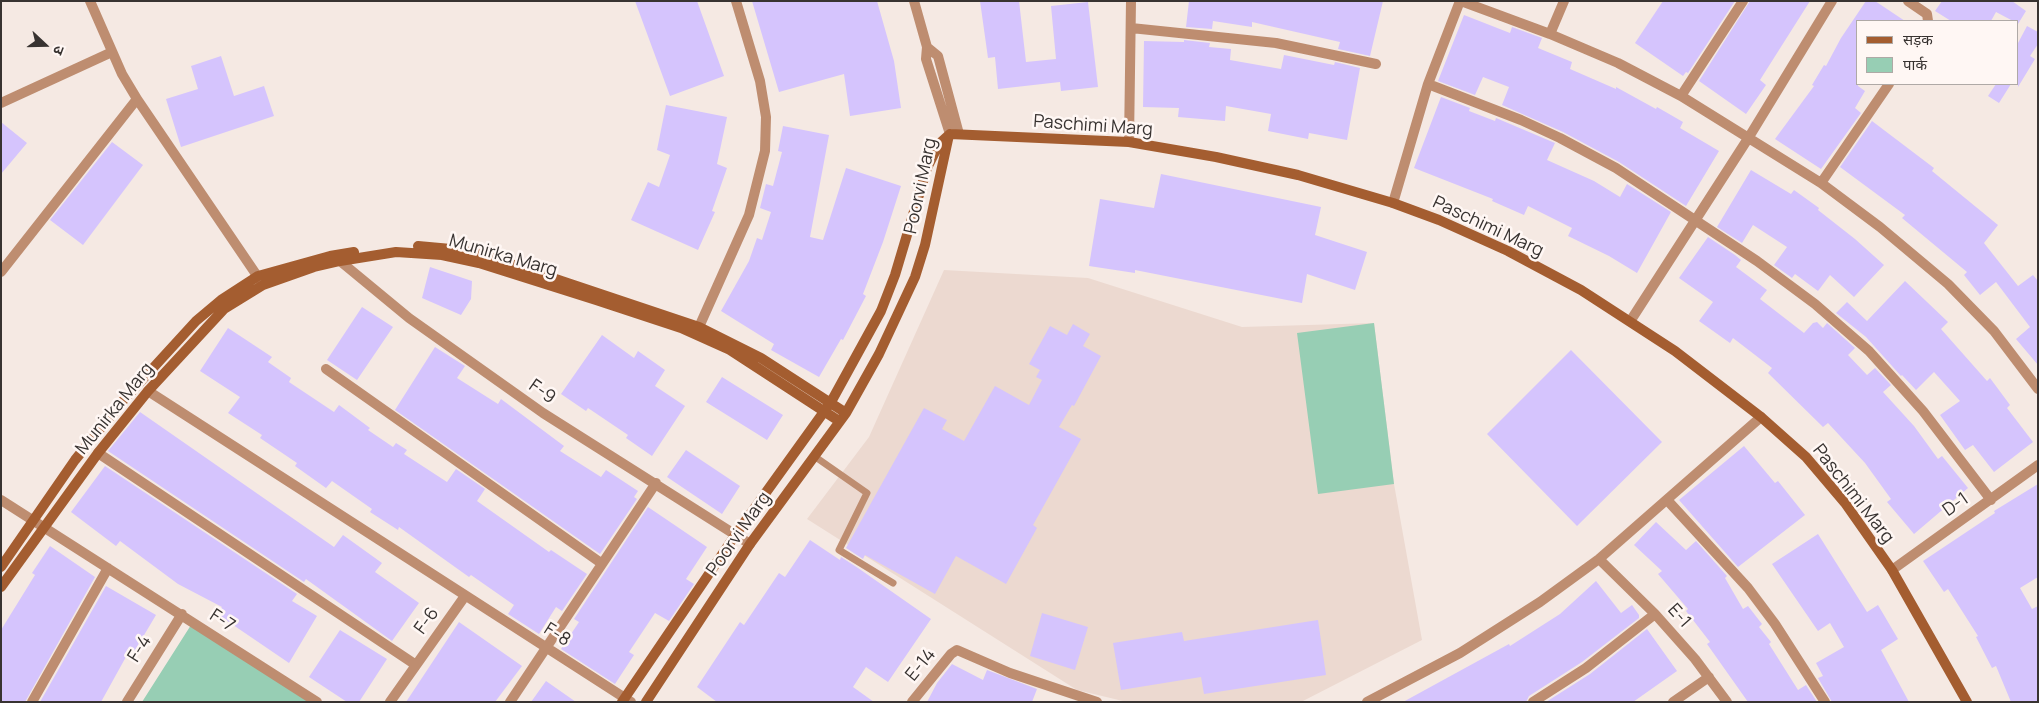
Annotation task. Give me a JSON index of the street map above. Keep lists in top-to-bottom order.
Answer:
{
  "streets": {
    "main road": ["Paschimi Marg", "Poorvi Marg", "Munirka Marg"],
    "street": [
      "F-9",
      "D-1",
      "E-1",
      "F-7",
      "F-6",
      "F-8",
      "F-4",
      "E-14"
    ]
  },
  "crossings": [
    ["Paschimi Marg", "Poorvi Marg"],
    ["Paschimi Marg", "D-1"],
    ["Poorvi Marg", "Munirka Marg"],
    ["Poorvi Marg", "F-9"],
    ["Poorvi Marg", "F-8"],
    ["Munirka Marg", "F-9"],
    ["Munirka Marg", "F-7"],
    ["Munirka Marg", "F-8"],
    ["F-7", "F-4"],
    ["F-6", "F-8"]
  ],
  "legend": ["सड़क", "पार्क"],
  "north": "right"
}
